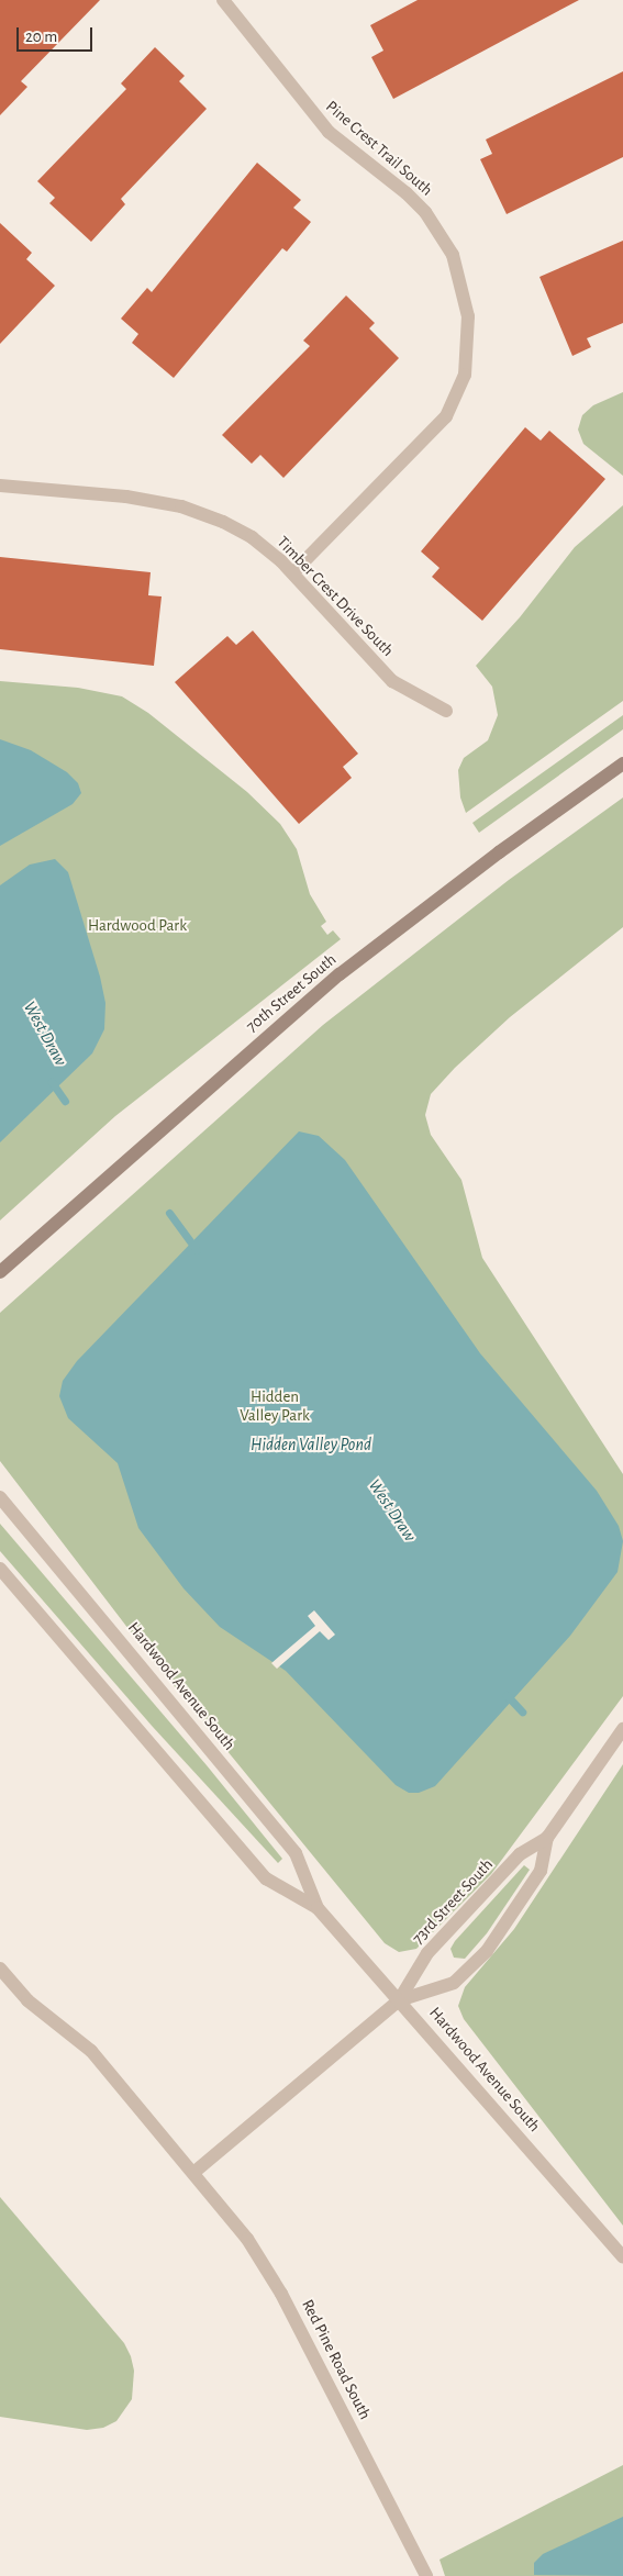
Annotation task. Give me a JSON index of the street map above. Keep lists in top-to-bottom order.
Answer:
{
  "streets": {
    "main road": ["70th Street South"],
    "street": [
      "Pine Crest Trail South",
      "Timber Crest Drive South",
      "Hardwood Avenue South",
      "73rd Street South",
      "Red Pine Road South"
    ]
  },
  "crossings": [
    ["Pine Crest Trail South", "Timber Crest Drive South"],
    ["Hardwood Avenue South", "73rd Street South"]
  ],
  "water": ["West Draw", "Hidden Valley Pond"],
  "parks": ["Hardwood Park", "Hidden Valley Park"],
  "scale_bar": "20 m"
}
